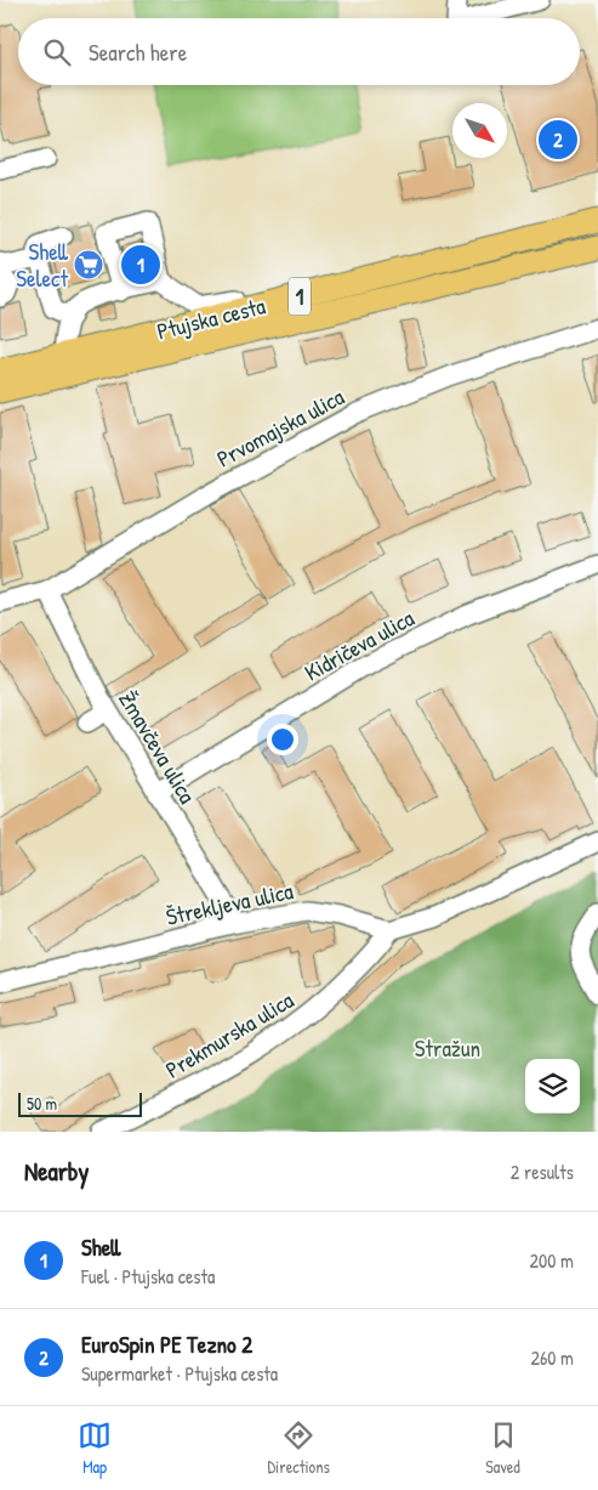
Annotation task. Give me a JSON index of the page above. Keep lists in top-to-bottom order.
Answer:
{
  "streets": {
    "main road": ["1", "Ptujska cesta"],
    "street": [
      "Prvomajska ulica",
      "Kidričeva ulica",
      "Žmavčeva ulica",
      "Štrekljeva ulica",
      "Prekmurska ulica"
    ]
  },
  "crossings": [
    ["Prvomajska ulica", "Žmavčeva ulica"],
    ["Kidričeva ulica", "Žmavčeva ulica"],
    ["Žmavčeva ulica", "Štrekljeva ulica"],
    ["Štrekljeva ulica", "Prekmurska ulica"]
  ],
  "parks": ["Stražun"],
  "places": {
    "supermarket": ["Shell Select"]
  },
  "scale_bar": "50 m",
  "north": "bottom right",
  "page": {
    "search": "Search here",
    "pins": ["2", "1"],
    "scale": "50 m",
    "heading": ["Nearby", "2 results"],
    "list": [
      {
        "mark": "1",
        "name": "Shell",
        "note": "Fuel · Ptujska cesta",
        "value": "200 m"
      },
      {
        "mark": "2",
        "name": "EuroSpin PE Tezno 2",
        "note": "Supermarket · Ptujska cesta",
        "value": "260 m"
      }
    ],
    "nav": ["Map", "Directions", "Saved"]
  }
}
